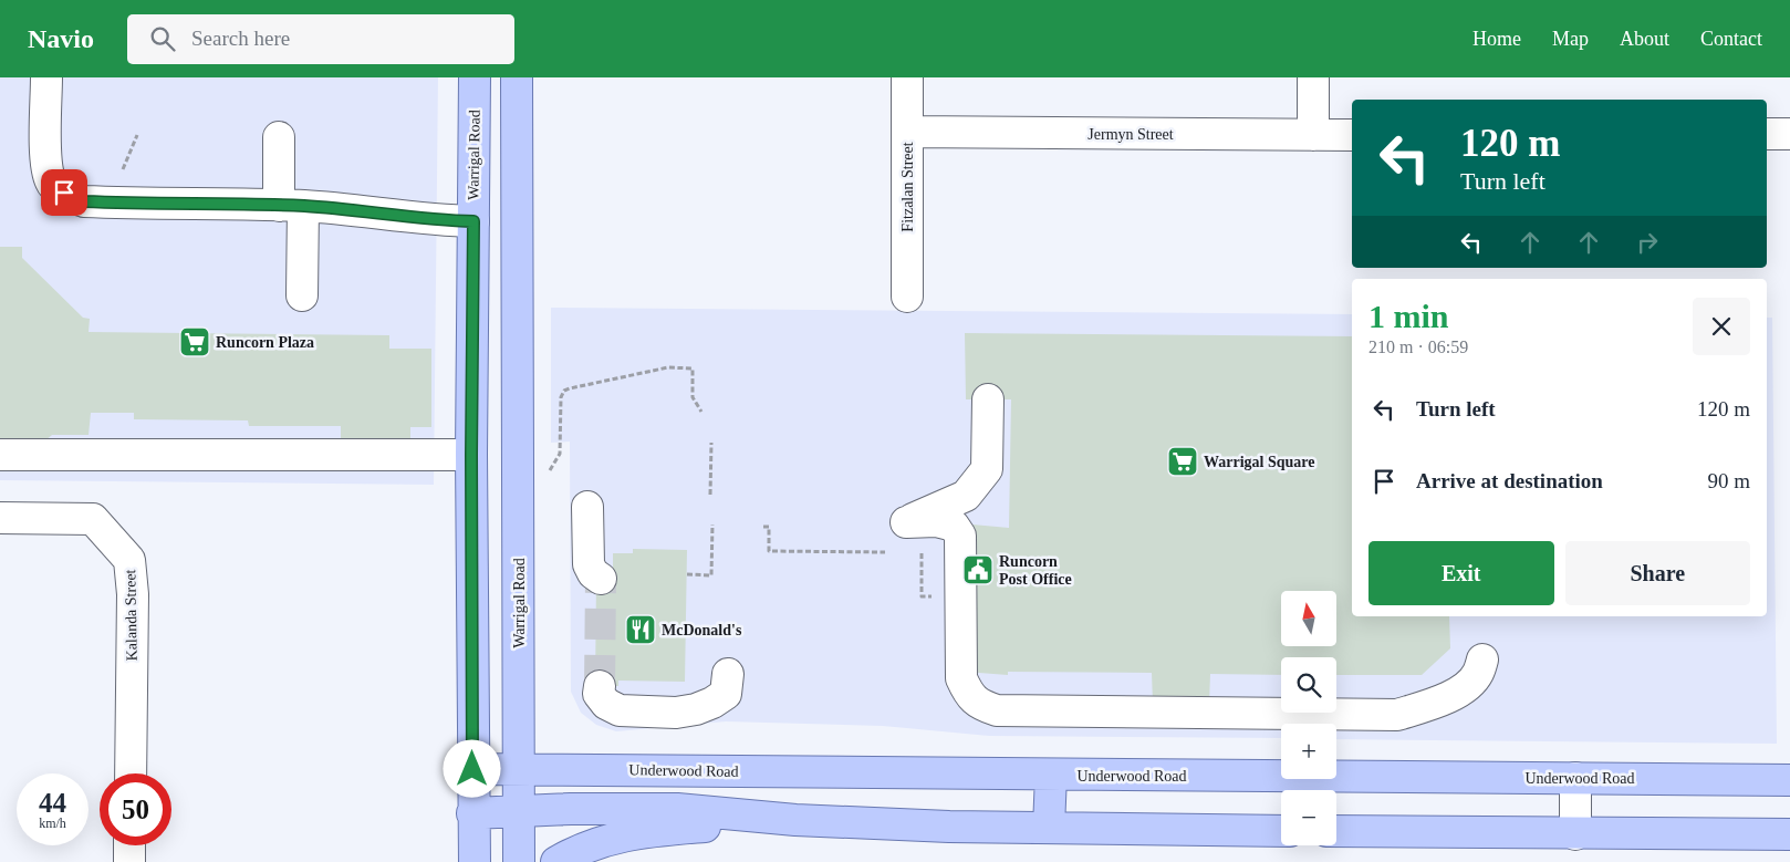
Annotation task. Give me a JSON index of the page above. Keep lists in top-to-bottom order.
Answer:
{
  "streets": {
    "main road": ["Warrigal Road", "Underwood Road"],
    "street": ["Jermyn Street", "Fitzalan Street", "Kalanda Street"]
  },
  "crossings": [
    ["Jermyn Street", "Fitzalan Street"],
    ["Warrigal Road", "Underwood Road"]
  ],
  "places": {
    "supermarket": ["Runcorn Plaza", "Warrigal Square"],
    "public building": ["Runcorn Post Office"],
    "restaurant": ["McDonald's"]
  },
  "north": "top",
  "page": {
    "header": "Navio",
    "search": "Search here",
    "nav": [
      "Home",
      "Map",
      "About",
      "Contact"
    ],
    "turn": ["120 m", "Turn left"],
    "heading": ["1 min", "210 m · 06:59"],
    "list": [
      {
        "name": "Turn left",
        "value": "120 m"
      },
      {
        "name": "Arrive at destination",
        "value": "90 m"
      }
    ],
    "buttons": ["Exit", "Share"],
    "map_buttons": ["+", "−"],
    "speed": "44 km/h",
    "limit": "50"
  }
}
